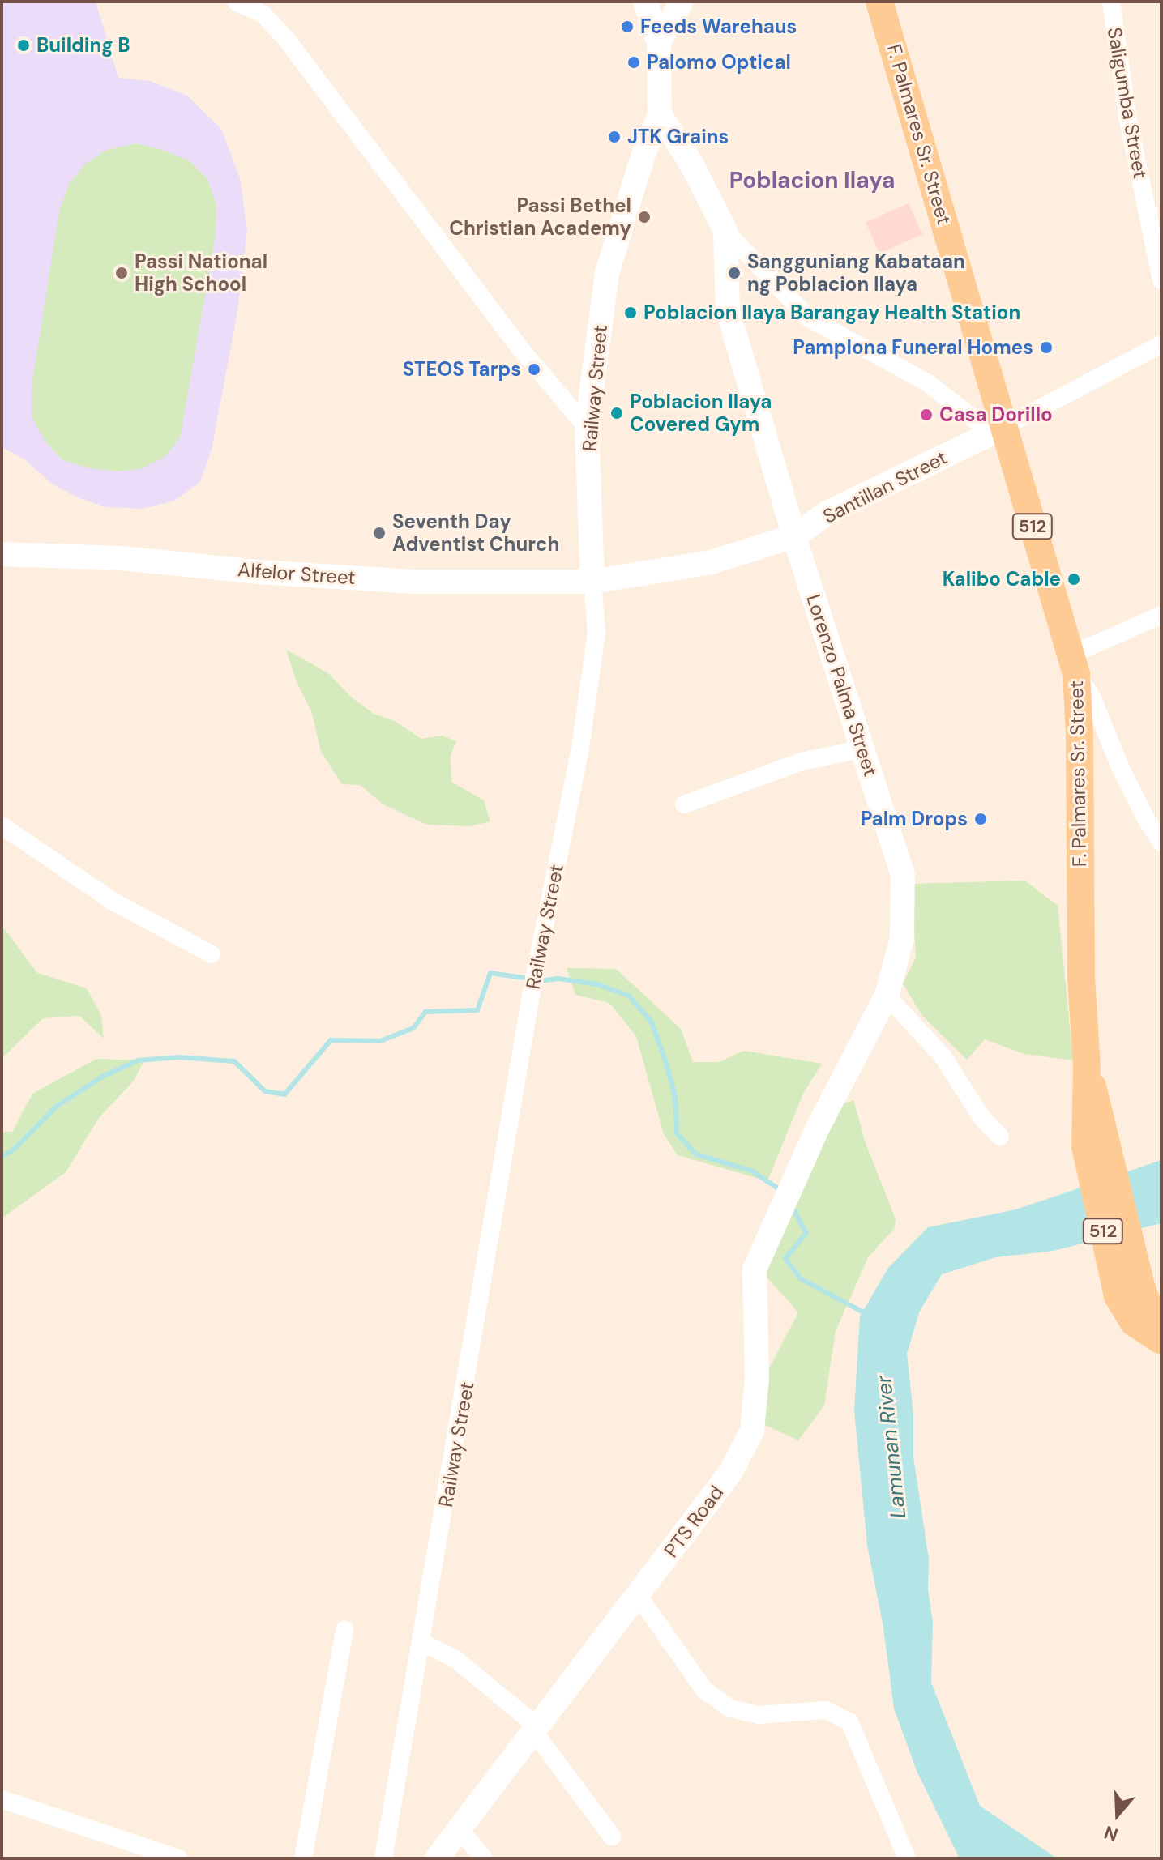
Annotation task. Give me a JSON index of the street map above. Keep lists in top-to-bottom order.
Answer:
{
  "streets": {
    "main road": [
      "F. Palmares Sr. Street",
      "Railway Street",
      "Santillan Street",
      "512",
      "Alfelor Street",
      "Lorenzo Palma Street",
      "PTS Road"
    ],
    "street": ["Saligumba Street"]
  },
  "crossings": [
    ["F. Palmares Sr. Street", "Santillan Street"],
    ["F. Palmares Sr. Street", "512"],
    ["Railway Street", "Santillan Street"],
    ["Railway Street", "Alfelor Street"],
    ["Santillan Street", "Alfelor Street"],
    ["Santillan Street", "Lorenzo Palma Street"],
    ["Lorenzo Palma Street", "PTS Road"]
  ],
  "districts": ["Poblacion Ilaya"],
  "water": ["Lamunan River"],
  "places": [
    "Feeds Warehaus",
    "Building B",
    "Palomo Optical",
    "JTK Grains",
    "Passi Bethel Christian Academy",
    "Passi National High School",
    "Sangguniang Kabataan ng Poblacion Ilaya",
    "Poblacion Ilaya Barangay Health Station",
    "Pamplona Funeral Homes",
    "STEOS Tarps",
    "Poblacion Ilaya Covered Gym",
    "Casa Dorillo",
    "Seventh Day Adventist Church",
    "Kalibo Cable",
    "Palm Drops"
  ],
  "north": "bottom"
}
